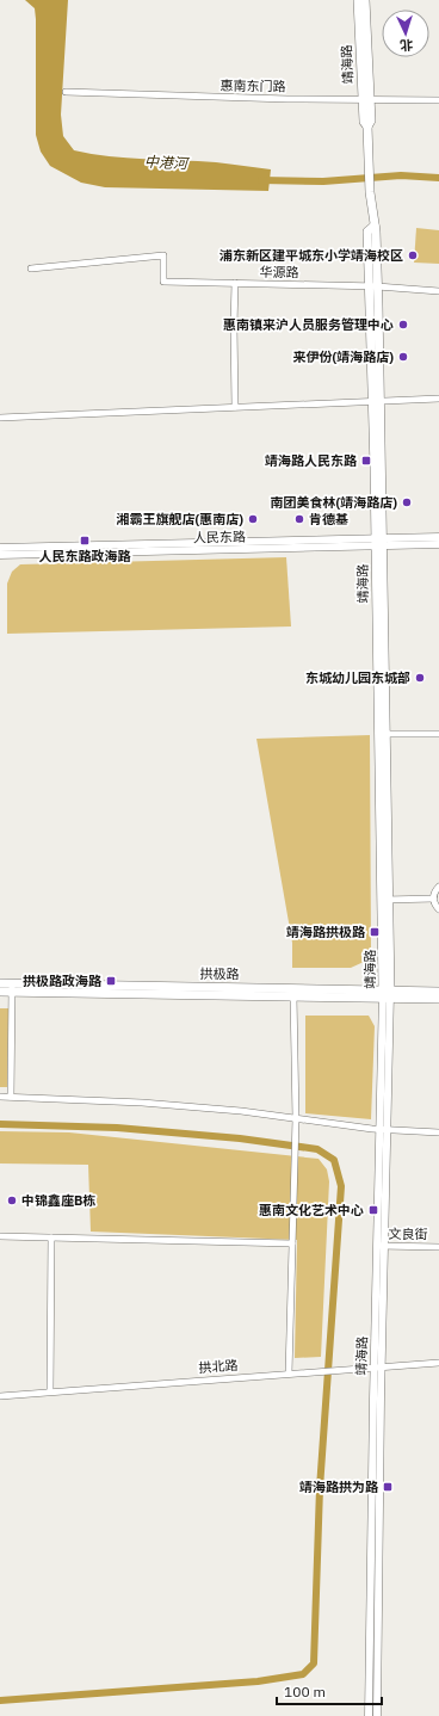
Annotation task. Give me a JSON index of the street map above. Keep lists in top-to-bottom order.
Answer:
{
  "streets": {
    "main road": ["靖海路", "拱极路"],
    "street": [
      "惠南东门路",
      "华源路",
      "人民东路",
      "文良街",
      "拱北路"
    ]
  },
  "crossings": [
    ["靖海路", "惠南东门路"],
    ["靖海路", "华源路"],
    ["靖海路", "人民东路"],
    ["靖海路", "拱极路"],
    ["靖海路", "文良街"],
    ["靖海路", "拱北路"]
  ],
  "water": ["中港河"],
  "places": {
    "other": [
      "浦东新区建平城东小学靖海校区",
      "惠南镇来沪人员服务管理中心",
      "来伊份(靖海路店)",
      "南团美食林(靖海路店)",
      "湘霸王旗舰店(惠南店)",
      "肯德基",
      "东城幼儿园东城部",
      "中锦鑫座B栋"
    ],
    "transit": [
      "靖海路人民东路",
      "人民东路政海路",
      "靖海路拱极路",
      "拱极路政海路",
      "惠南文化艺术中心",
      "靖海路拱为路"
    ]
  },
  "scale_bar": "100 m",
  "north": "bottom"
}
